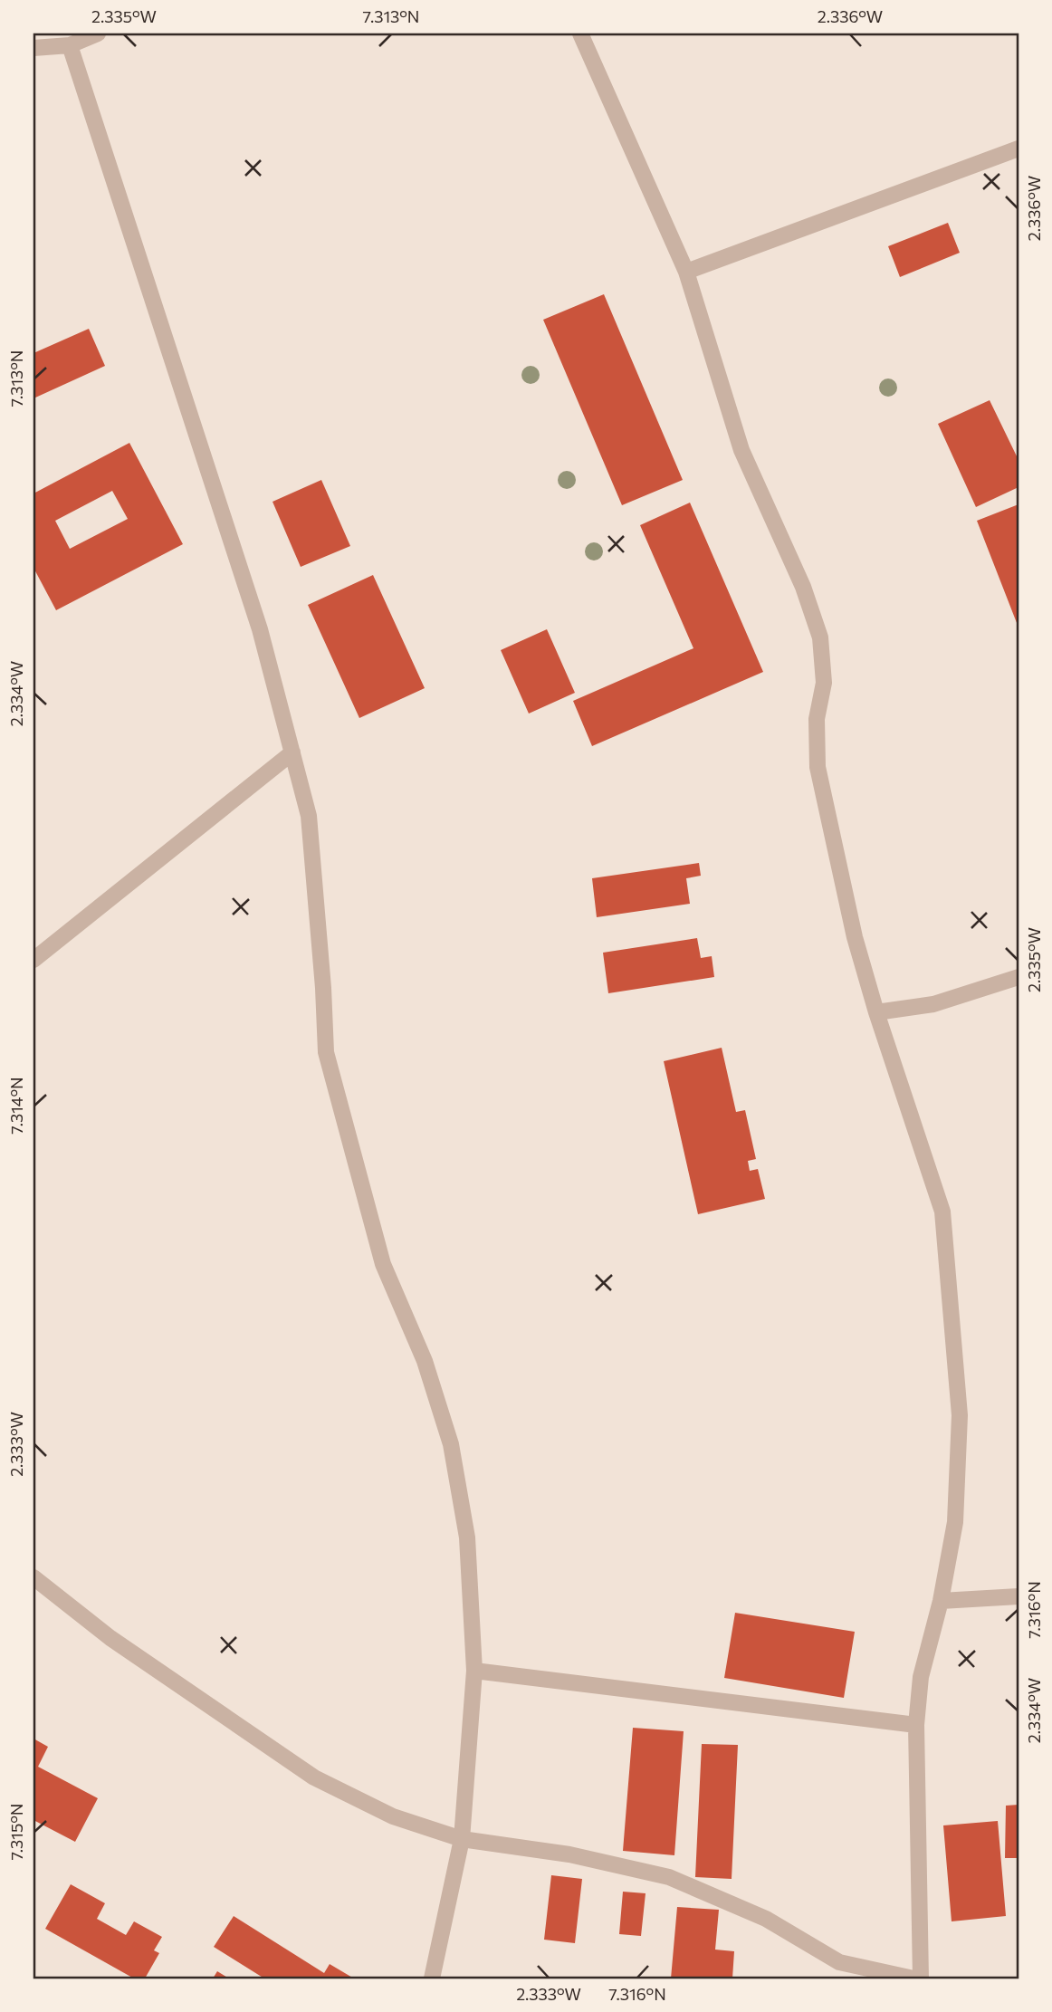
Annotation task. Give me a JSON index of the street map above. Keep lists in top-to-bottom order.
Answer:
{
  "coordinates": [
    "2.335°W",
    "7.313°N",
    "2.336°W",
    "2.334°W",
    "7.314°N",
    "2.333°W",
    "7.316°N",
    "7.315°N"
  ]
}
